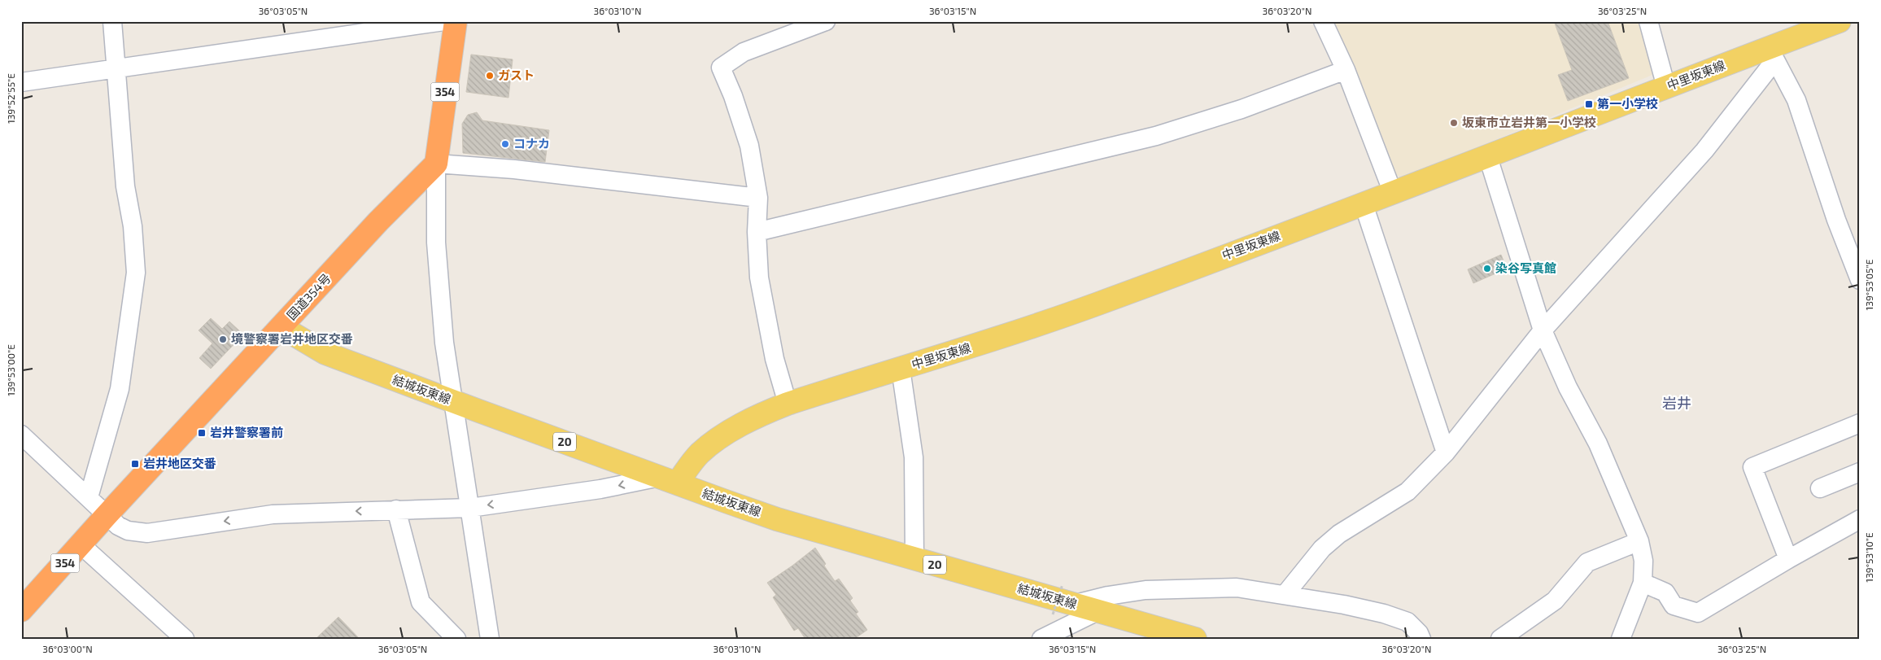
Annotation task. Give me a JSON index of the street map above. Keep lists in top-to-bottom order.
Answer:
{
  "streets": {
    "highway": ["354", "国道354号"],
    "main road": ["中里坂東線", "結城坂東線", "20"]
  },
  "crossings": [
    ["中里坂東線", "結城坂東線"],
    ["354", "国道354号"],
    ["国道354号", "結城坂東線"]
  ],
  "districts": ["岩井"],
  "places": {
    "other": [
      "ガスト",
      "坂東市立岩井第一小学校",
      "コナカ",
      "染谷写真館",
      "境警察署岩井地区交番"
    ],
    "transit": ["第一小学校", "岩井警察署前", "岩井地区交番"]
  },
  "coordinates": [
    "36°03'05\"N",
    "36°03'10\"N",
    "36°03'15\"N",
    "36°03'20\"N",
    "36°03'25\"N",
    "139°52'55\"E",
    "139°53'05\"E",
    "139°53'00\"E",
    "139°53'10\"E",
    "36°03'00\"N"
  ]
}
